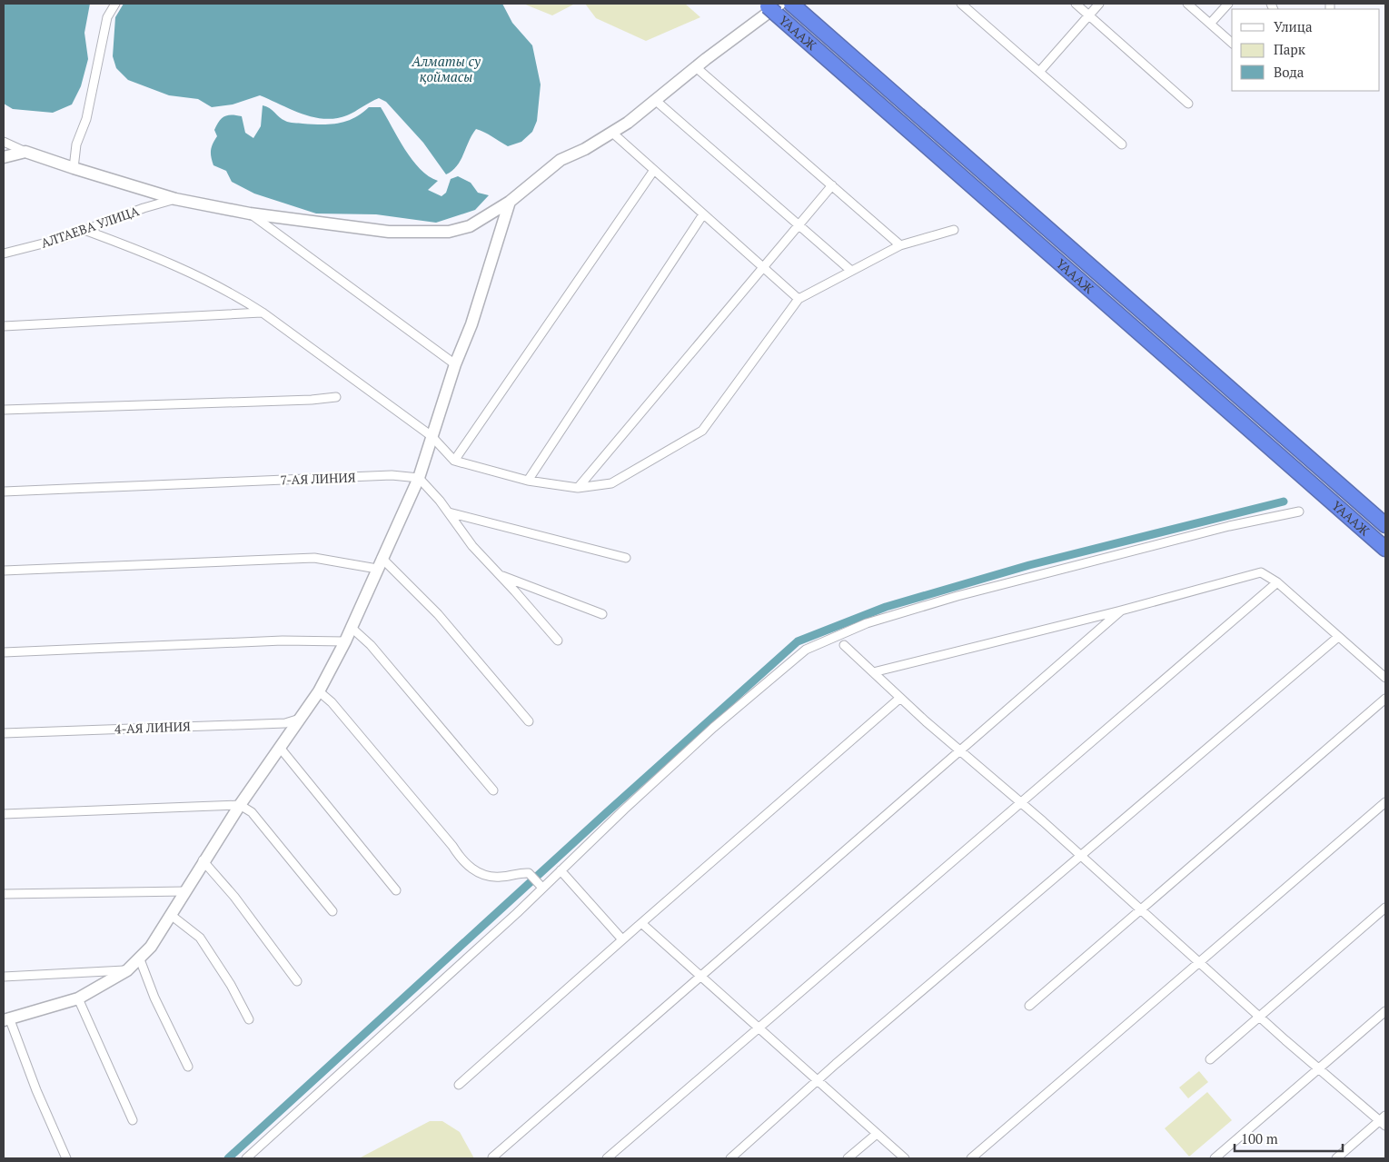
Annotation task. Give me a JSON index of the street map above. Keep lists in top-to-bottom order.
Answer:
{
  "streets": {
    "highway": ["ҮАААЖ"],
    "street": ["АЛТАЕВА УЛИЦА", "7-АЯ ЛИНИЯ", "4-АЯ ЛИНИЯ"]
  },
  "water": ["Алматы су қоймасы"],
  "legend": ["Улица", "Парк", "Вода"],
  "scale_bar": "100 m"
}
